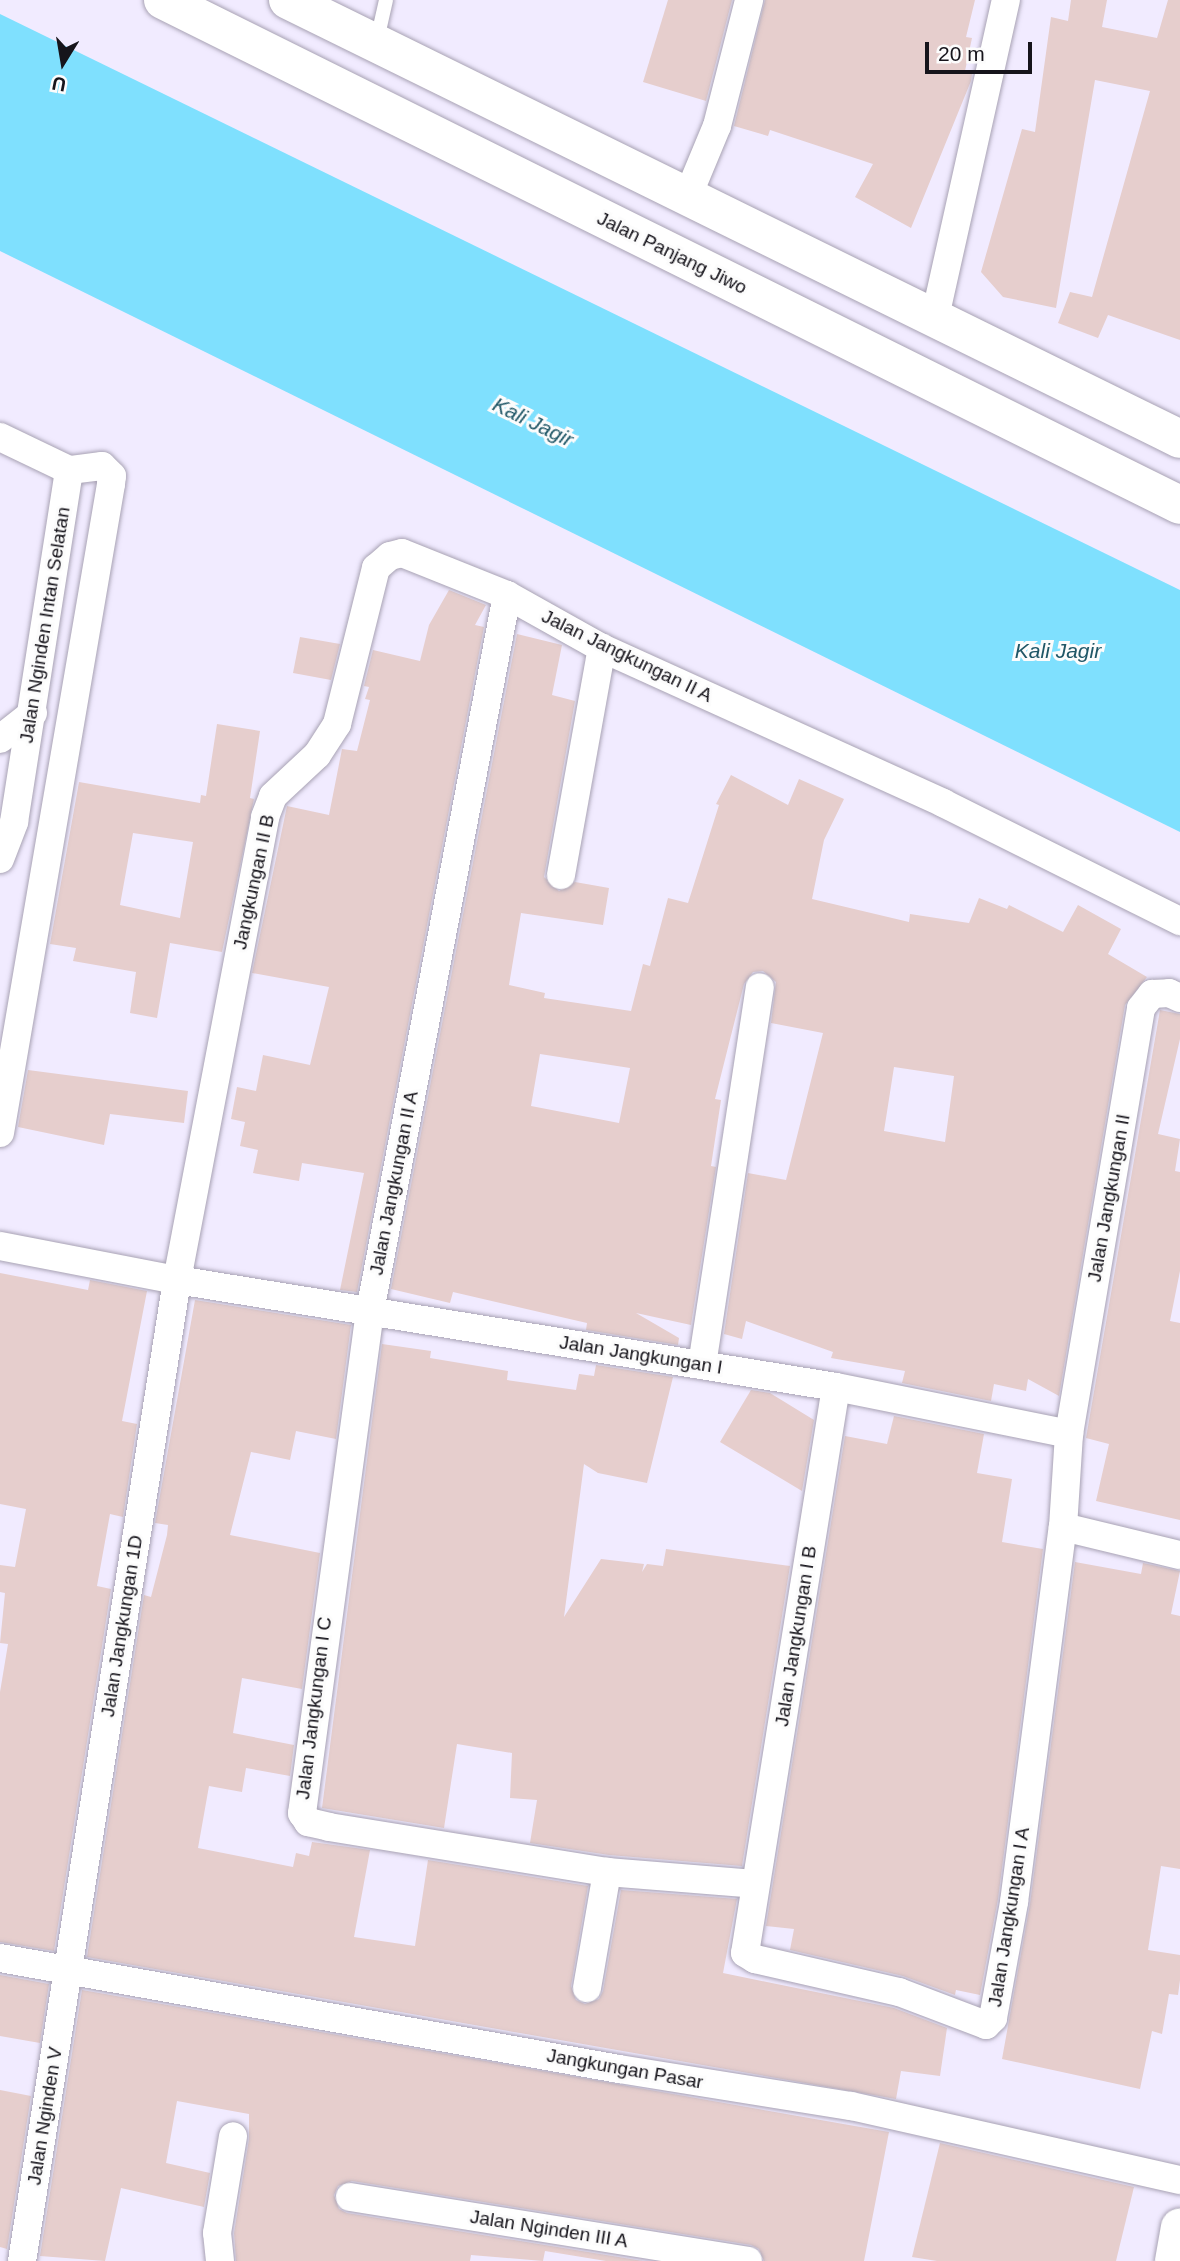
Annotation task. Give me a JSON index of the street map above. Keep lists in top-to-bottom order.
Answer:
{
  "streets": {
    "main road": ["Jalan Panjang Jiwo"],
    "street": [
      "Jalan Nginden Intan Selatan",
      "Jalan Jangkungan II A",
      "Jangkungan II B",
      "Jalan Jangkungan II",
      "Jalan Jangkungan I",
      "Jalan Jangkungan 1D",
      "Jalan Jangkungan I B",
      "Jalan Jangkungan I C",
      "Jalan Jangkungan I A",
      "Jangkungan Pasar",
      "Jalan Nginden V",
      "Jalan Nginden III A"
    ]
  },
  "crossings": [
    ["Jalan Jangkungan II A", "Jangkungan II B"],
    ["Jalan Jangkungan II A", "Jalan Jangkungan I"],
    ["Jalan Jangkungan II A", "Jalan Jangkungan I C"],
    ["Jangkungan II B", "Jalan Jangkungan I"],
    ["Jangkungan II B", "Jalan Jangkungan 1D"],
    ["Jalan Jangkungan II", "Jalan Jangkungan I"],
    ["Jalan Jangkungan I", "Jalan Jangkungan 1D"],
    ["Jalan Jangkungan I", "Jalan Jangkungan I B"],
    ["Jalan Jangkungan I", "Jalan Jangkungan I C"],
    ["Jalan Jangkungan 1D", "Jangkungan Pasar"],
    ["Jalan Jangkungan 1D", "Jalan Nginden V"],
    ["Jalan Jangkungan I B", "Jalan Jangkungan I C"],
    ["Jalan Jangkungan I B", "Jalan Jangkungan I A"],
    ["Jalan Jangkungan I C", "Jalan Jangkungan I A"],
    ["Jangkungan Pasar", "Jalan Nginden V"]
  ],
  "water": ["Kali Jagir"],
  "scale_bar": "20 m",
  "north": "bottom"
}
